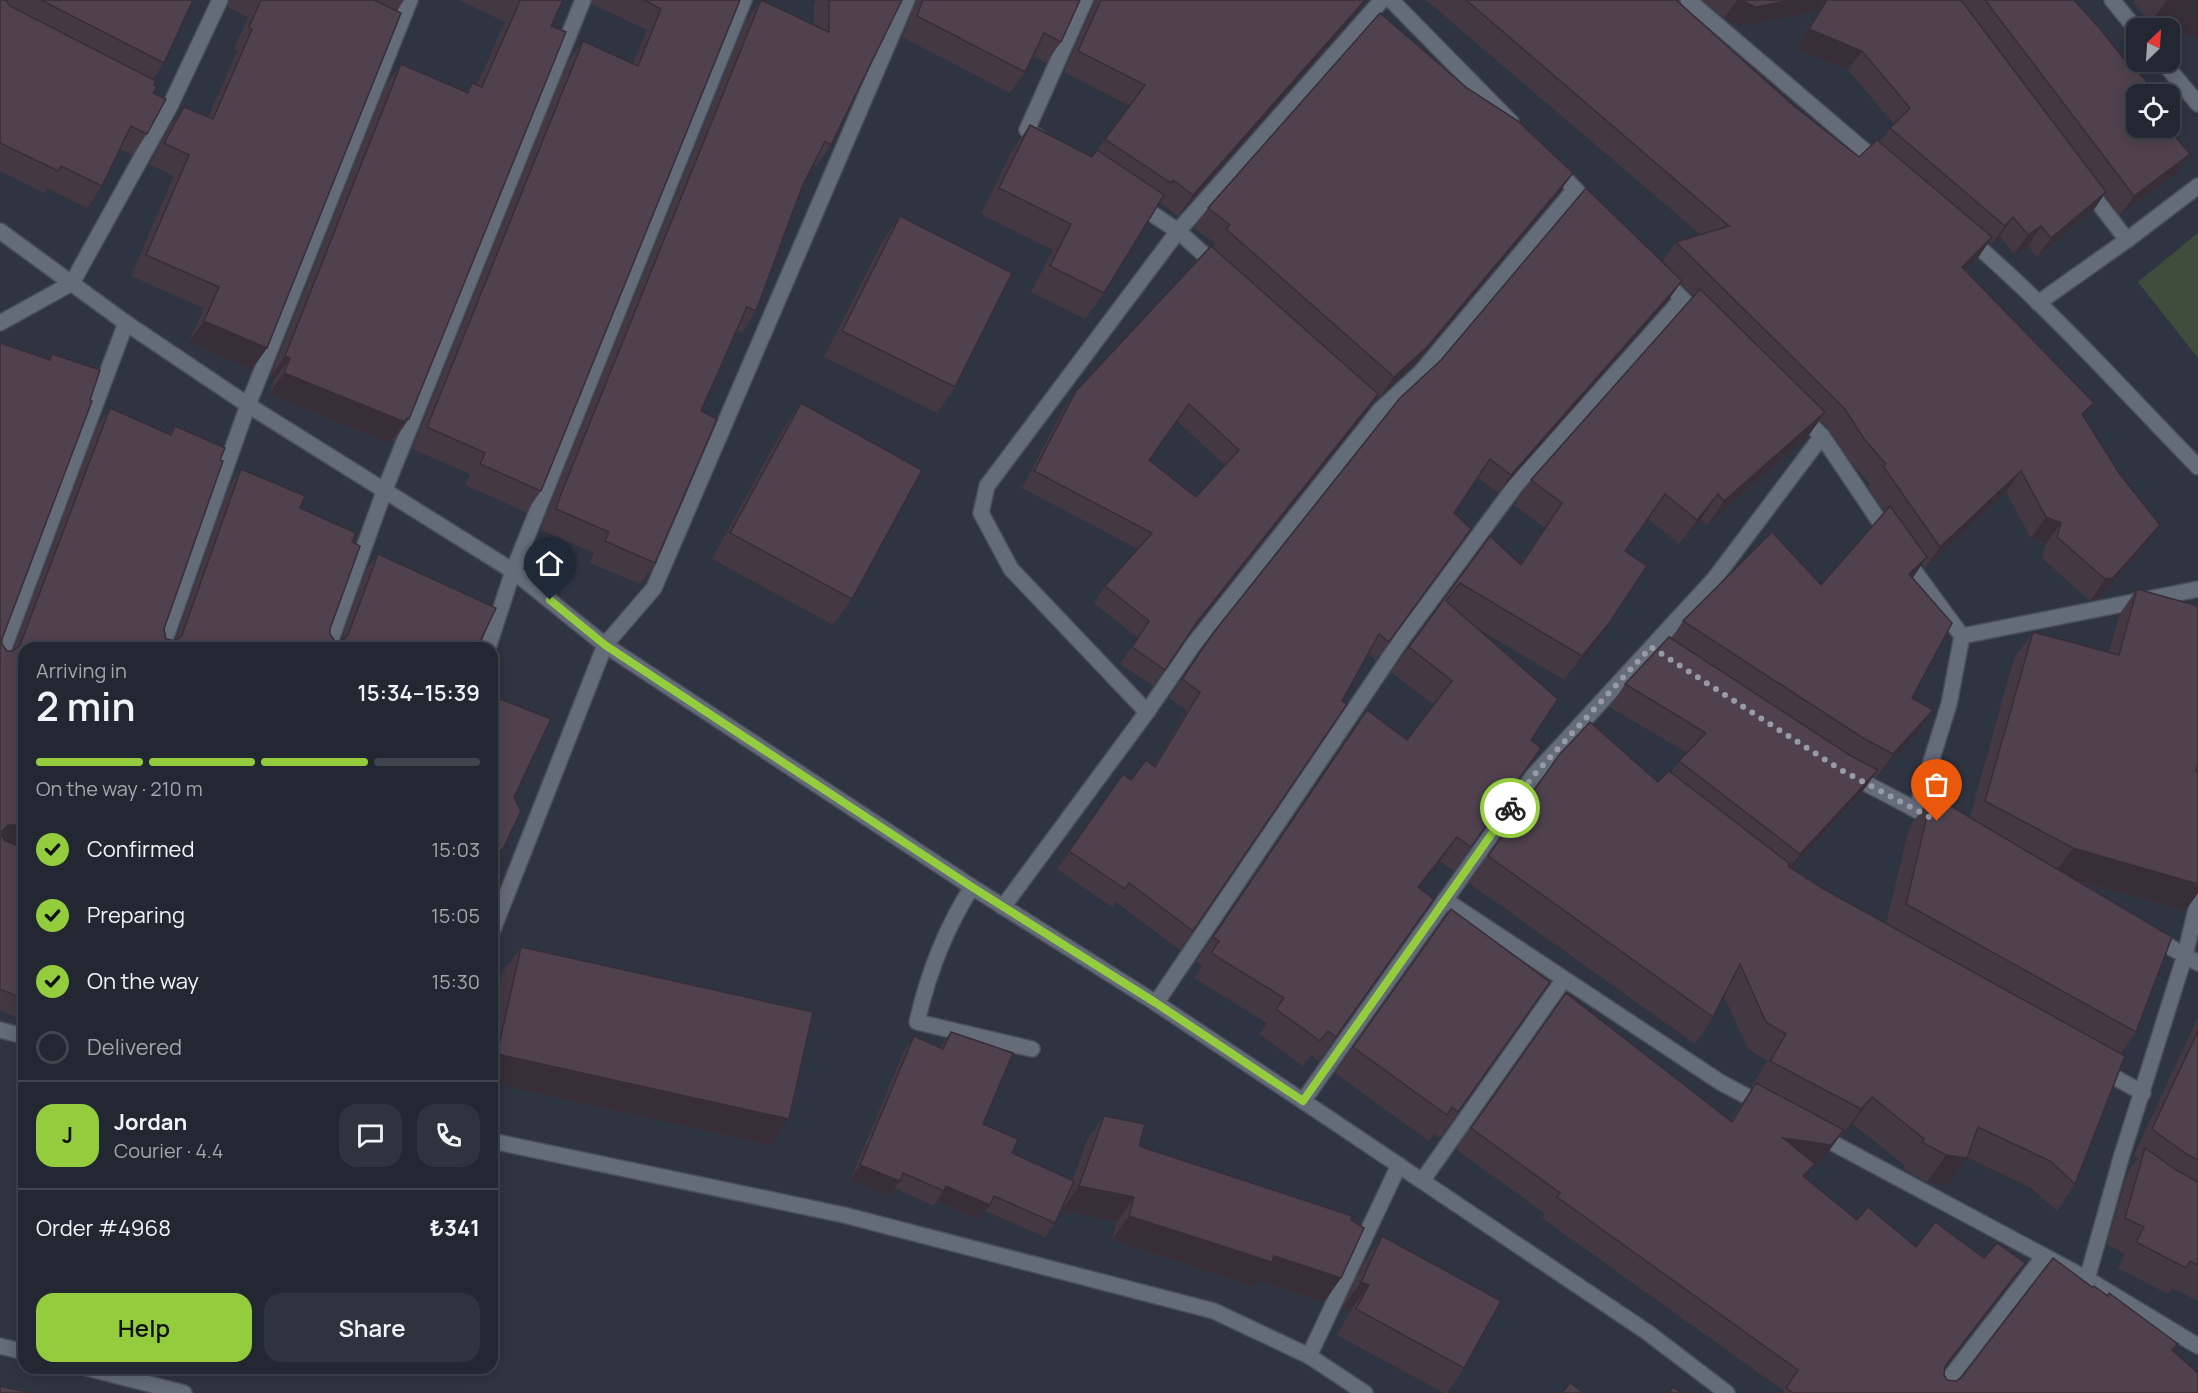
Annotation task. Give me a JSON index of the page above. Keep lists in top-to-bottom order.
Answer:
{
  "north": "top right",
  "page": {
    "heading": ["2 min", "Arriving in", "15:34–15:39"],
    "panel": [
      "Jordan",
      "Courier · 4.4",
      "Order #4968",
      "₺341"
    ],
    "bar": "On the way · 210 m",
    "list": [
      ["Confirmed", "15:03"],
      ["Preparing", "15:05"],
      ["On the way", "15:30"],
      "Delivered"
    ],
    "round": "J",
    "buttons": ["Help", "Share"]
  }
}
